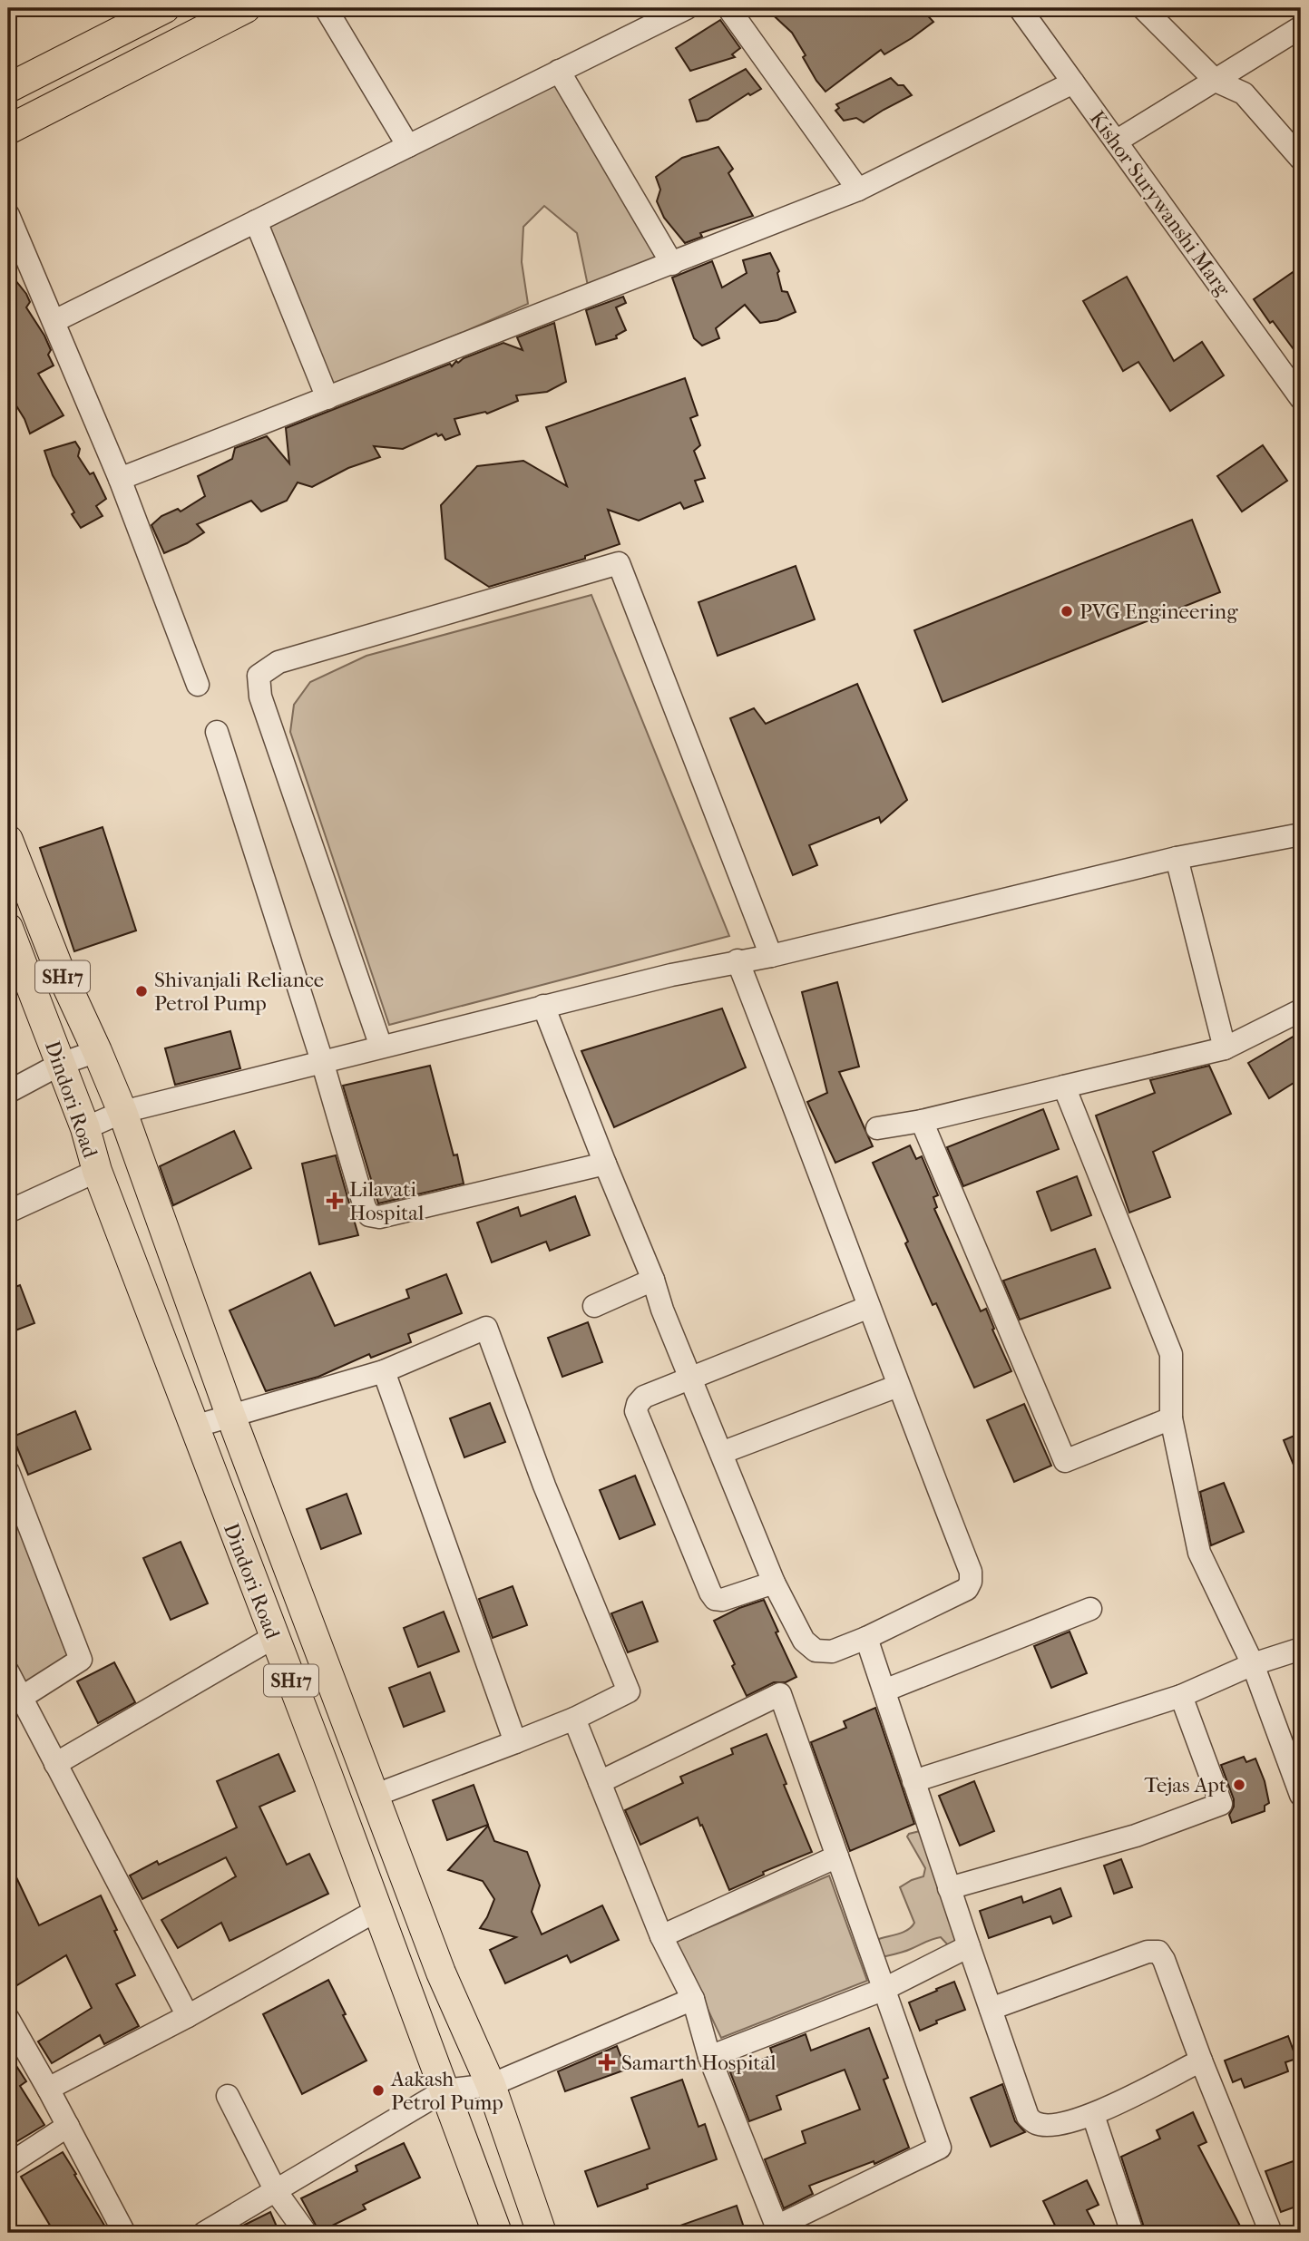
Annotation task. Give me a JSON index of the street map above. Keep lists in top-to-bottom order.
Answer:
{
  "streets": {
    "main road": ["SH17", "Dindori Road"],
    "street": ["Kishor Surywanshi Marg"]
  },
  "places": {
    "other": [
      "PVG Engineering",
      "Shivanjali Reliance Petrol Pump",
      "Tejas Apt",
      "Aakash Petrol Pump"
    ],
    "health": ["Lilavati Hospital", "Samarth Hospital"]
  }
}
